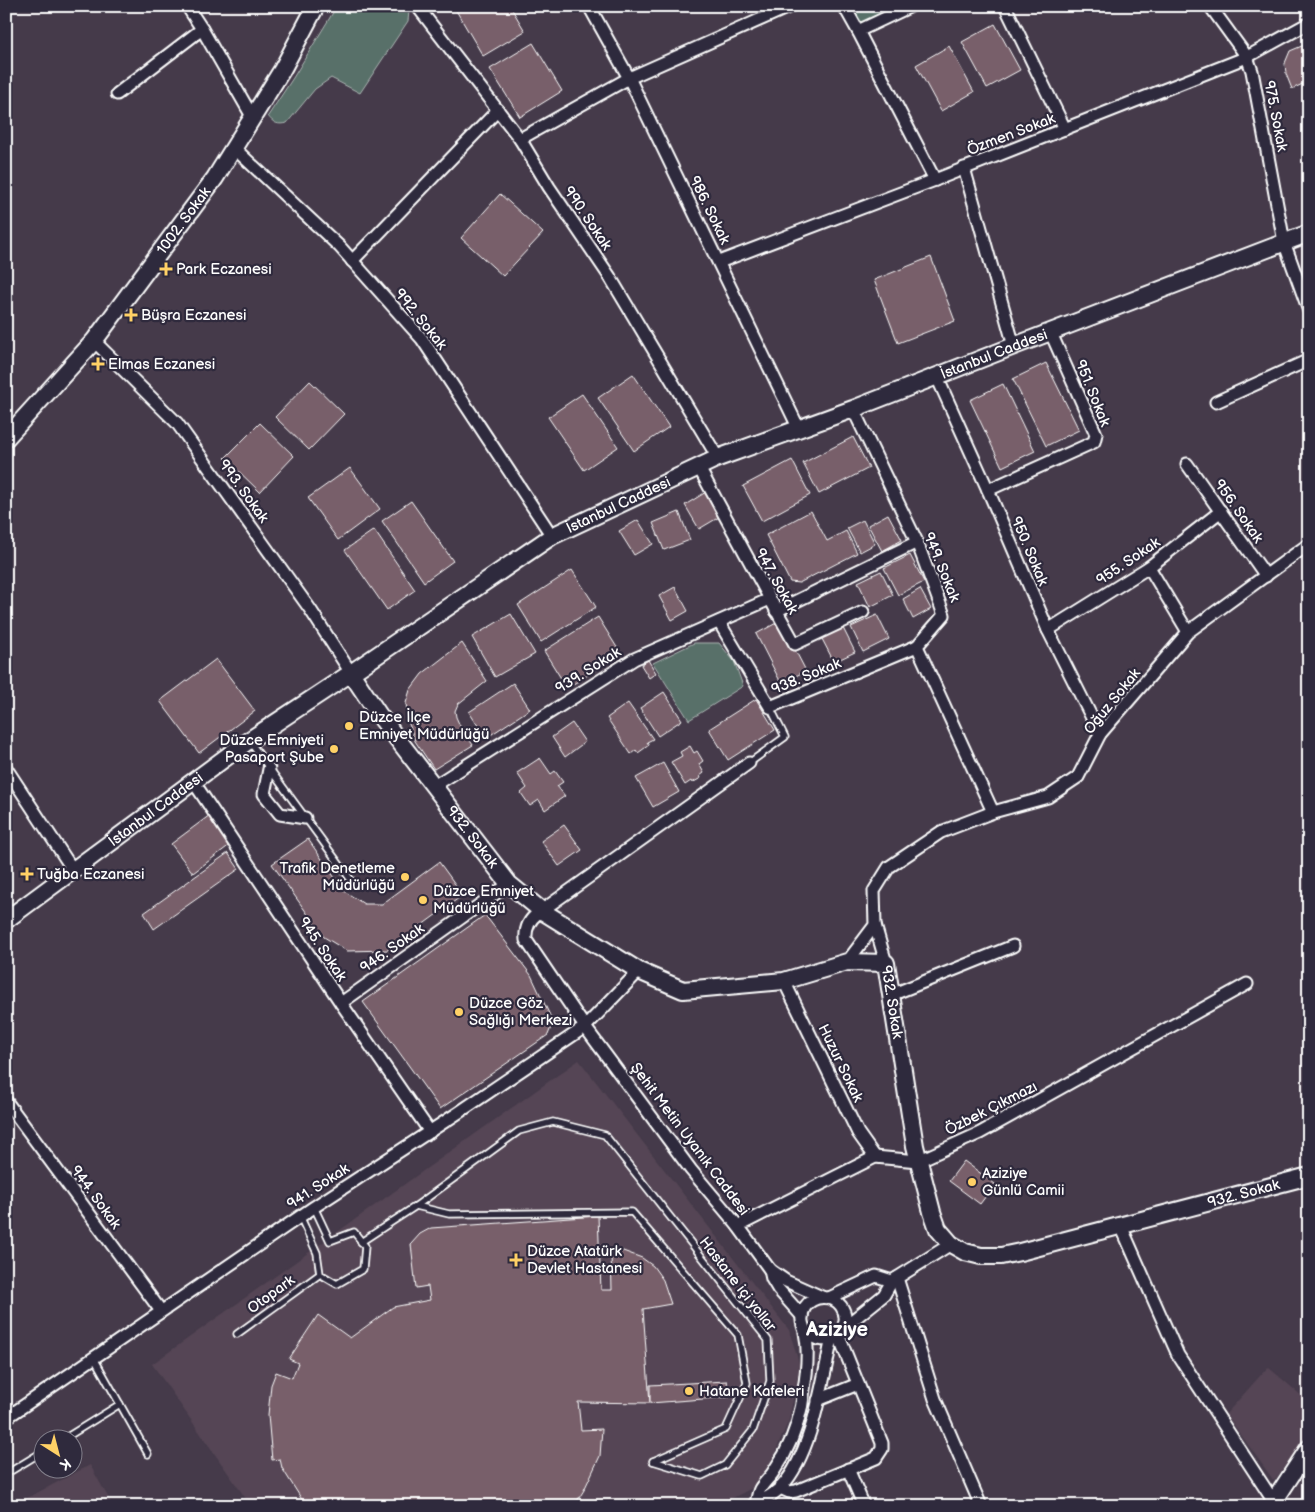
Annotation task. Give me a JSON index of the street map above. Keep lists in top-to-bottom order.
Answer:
{
  "streets": {
    "street": [
      "975. Sokak",
      "Özmen Sokak",
      "986. Sokak",
      "990. Sokak",
      "1002. Sokak",
      "992. Sokak",
      "İstanbul Caddesi",
      "951. Sokak",
      "993. Sokak",
      "956. Sokak",
      "950. Sokak",
      "955. Sokak",
      "949. Sokak",
      "947. Sokak",
      "939. Sokak",
      "938. Sokak",
      "Oğuz Sokak",
      "932. Sokak",
      "946. Sokak",
      "945. Sokak",
      "Huzur Sokak",
      "Özbek Çıkmazı",
      "Şehit Metin Uyanık Caddesi",
      "941. Sokak",
      "944. Sokak"
    ],
    "lane": ["Hastane içi yollar", "Otopark"]
  },
  "crossings": [
    ["975. Sokak", "Özmen Sokak"],
    ["975. Sokak", "İstanbul Caddesi"],
    ["Özmen Sokak", "986. Sokak"],
    ["986. Sokak", "İstanbul Caddesi"],
    ["990. Sokak", "İstanbul Caddesi"],
    ["1002. Sokak", "992. Sokak"],
    ["1002. Sokak", "993. Sokak"],
    ["992. Sokak", "İstanbul Caddesi"],
    ["İstanbul Caddesi", "951. Sokak"],
    ["İstanbul Caddesi", "993. Sokak"],
    ["İstanbul Caddesi", "950. Sokak"],
    ["İstanbul Caddesi", "949. Sokak"],
    ["İstanbul Caddesi", "947. Sokak"],
    ["İstanbul Caddesi", "932. Sokak"],
    ["İstanbul Caddesi", "945. Sokak"],
    ["951. Sokak", "950. Sokak"],
    ["993. Sokak", "932. Sokak"],
    ["956. Sokak", "955. Sokak"],
    ["956. Sokak", "Oğuz Sokak"],
    ["950. Sokak", "955. Sokak"],
    ["950. Sokak", "Oğuz Sokak"],
    ["949. Sokak", "938. Sokak"],
    ["947. Sokak", "939. Sokak"],
    ["939. Sokak", "938. Sokak"],
    ["939. Sokak", "932. Sokak"],
    ["Oğuz Sokak", "932. Sokak"],
    ["932. Sokak", "946. Sokak"],
    ["932. Sokak", "Huzur Sokak"],
    ["932. Sokak", "Özbek Çıkmazı"],
    ["932. Sokak", "Şehit Metin Uyanık Caddesi"],
    ["932. Sokak", "941. Sokak"],
    ["946. Sokak", "945. Sokak"],
    ["945. Sokak", "941. Sokak"],
    ["Huzur Sokak", "Özbek Çıkmazı"],
    ["Şehit Metin Uyanık Caddesi", "941. Sokak"],
    ["941. Sokak", "944. Sokak"]
  ],
  "districts": ["Aziziye"],
  "places": {
    "health": [
      "Park Eczanesi",
      "Büşra Eczanesi",
      "Elmas Eczanesi",
      "Tuğba Eczanesi",
      "Düzce Atatürk Devlet Hastanesi"
    ],
    "other": [
      "Düzce İlçe Emniyet Müdürlüğü",
      "Düzce Emniyeti Pasaport Şube",
      "Trafik Denetleme Müdürlüğü",
      "Düzce Emniyet Müdürlüğü",
      "Düzce Göz Sağlığı Merkezi",
      "Aziziye Günlü Camii",
      "Hatane Kafeleri"
    ]
  },
  "north": "bottom right"
}
